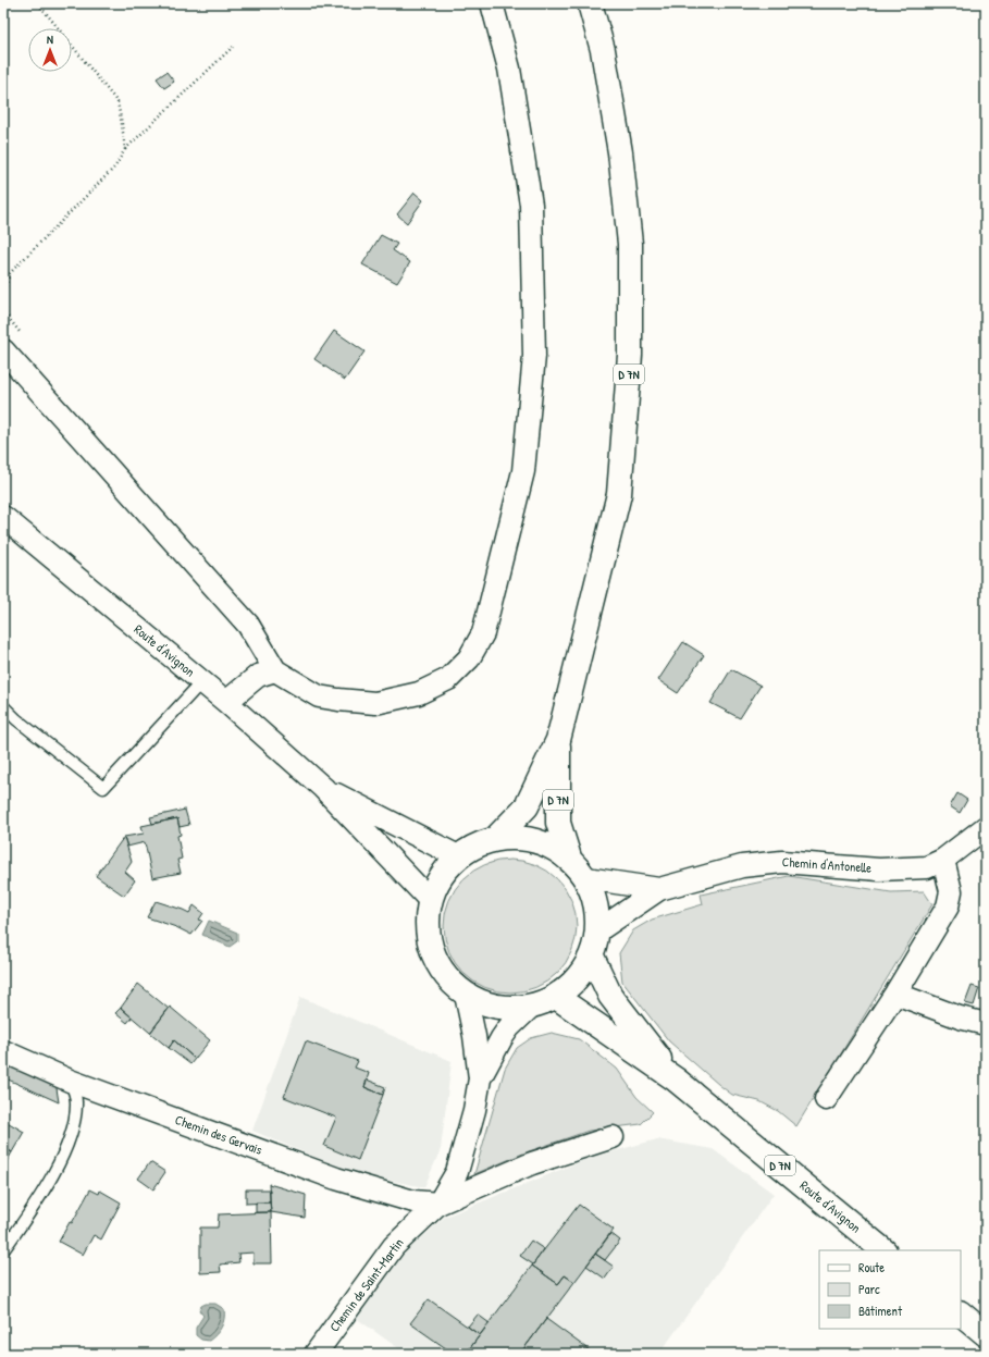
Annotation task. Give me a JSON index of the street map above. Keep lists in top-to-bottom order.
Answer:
{
  "streets": {
    "main road": ["D 7N", "Route d'Avignon"],
    "street": ["Chemin d'Antonelle", "Chemin des Gervais", "Chemin de Saint-Martin"]
  },
  "crossings": [
    ["Chemin des Gervais", "Chemin de Saint-Martin"]
  ],
  "legend": ["Route", "Parc", "Bâtiment"],
  "north": "top"
}
